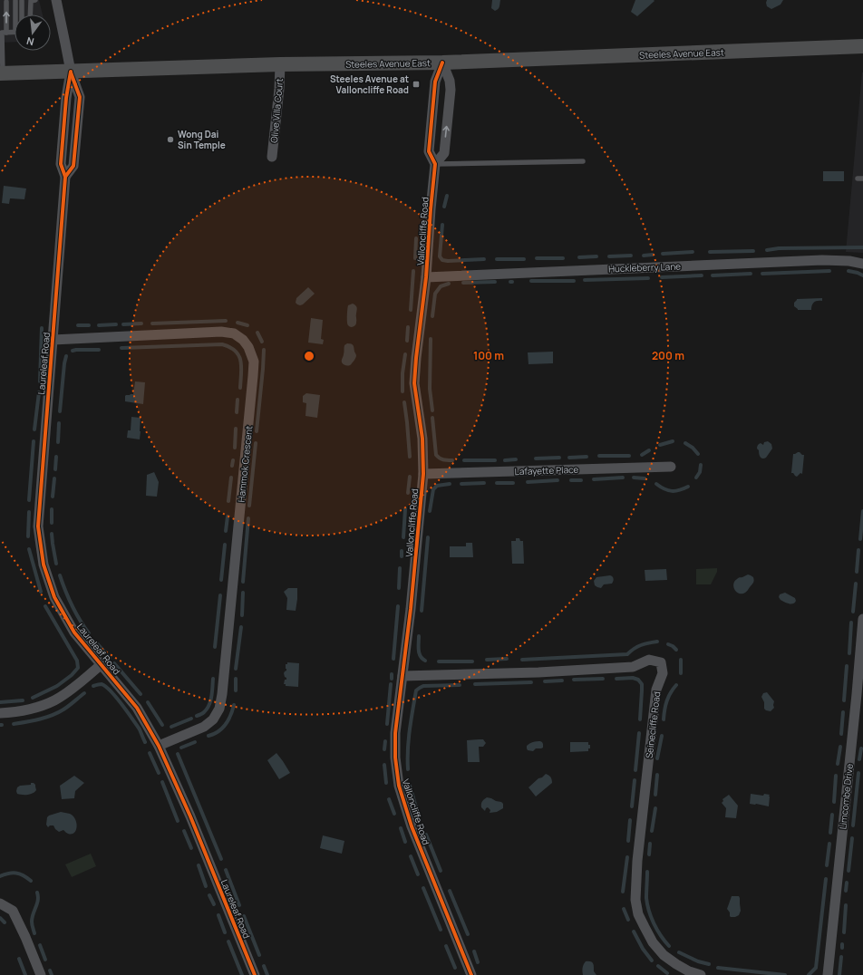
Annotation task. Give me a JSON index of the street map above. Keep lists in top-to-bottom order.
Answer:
{
  "streets": {
    "main road": ["Steeles Avenue East"],
    "street": [
      "Olive Villa Court",
      "Valloncliffe Road",
      "Huckleberry Lane",
      "Laureleaf Road",
      "Hammok Crescent",
      "Lafayette Place",
      "Seinecliffe Road",
      "Limcombe Drive"
    ]
  },
  "crossings": [
    ["Steeles Avenue East", "Olive Villa Court"],
    ["Steeles Avenue East", "Valloncliffe Road"],
    ["Steeles Avenue East", "Laureleaf Road"],
    ["Valloncliffe Road", "Huckleberry Lane"],
    ["Valloncliffe Road", "Lafayette Place"],
    ["Valloncliffe Road", "Seinecliffe Road"],
    ["Laureleaf Road", "Hammok Crescent"]
  ],
  "places": {
    "transit": ["Steeles Avenue at Valloncliffe Road"],
    "other": ["Wong Dai Sin Temple"]
  },
  "north": "bottom",
  "rings": ["100 m", "200 m"]
}
